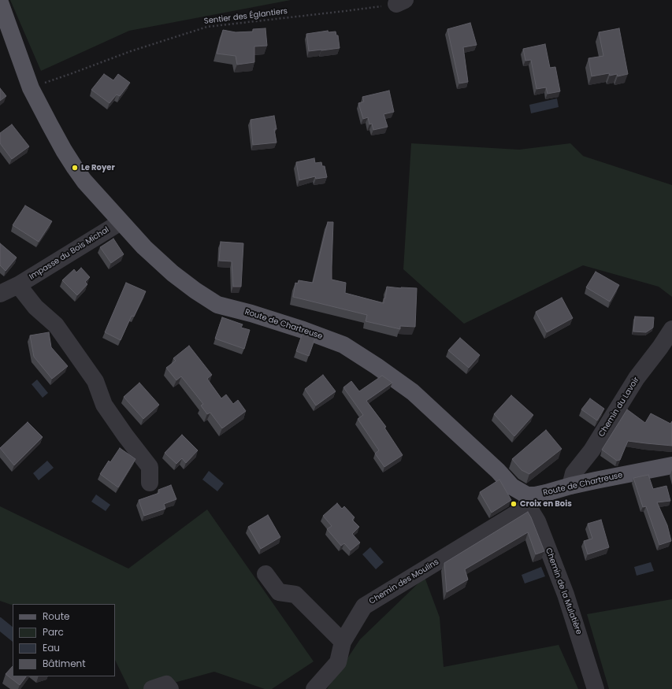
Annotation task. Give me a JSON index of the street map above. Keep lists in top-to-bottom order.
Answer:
{
  "streets": {
    "main road": ["Route de Chartreuse"],
    "street": [
      "Impasse du Bois Michal",
      "Chemin du Lavoir",
      "Chemin des Moulins",
      "Chemin de la Mulatière"
    ],
    "path": ["Sentier des Églantiers"]
  },
  "crossings": [
    ["Sentier des Églantiers", "Route de Chartreuse"],
    ["Impasse du Bois Michal", "Route de Chartreuse"],
    ["Route de Chartreuse", "Chemin du Lavoir"],
    ["Route de Chartreuse", "Chemin des Moulins"],
    ["Route de Chartreuse", "Chemin de la Mulatière"],
    ["Chemin des Moulins", "Chemin de la Mulatière"]
  ],
  "places": ["Le Royer", "Croix en Bois"],
  "legend": [
    "Route",
    "Parc",
    "Eau",
    "Bâtiment"
  ]
}
